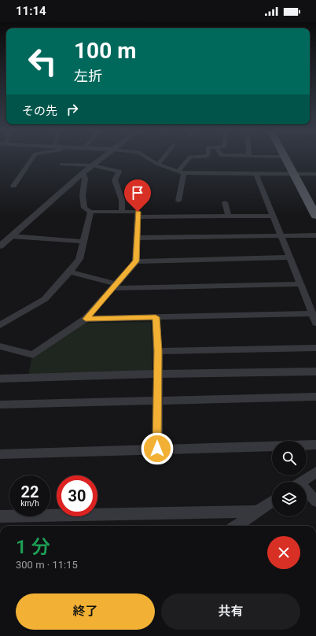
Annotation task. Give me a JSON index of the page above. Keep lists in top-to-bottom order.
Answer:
{
  "page": {
    "status": "11:14",
    "turn": ["100 m", "左折"],
    "then": "その先",
    "speed": "22 km/h",
    "limit": "30",
    "heading": ["1 分", "300 m · 11:15"],
    "buttons": ["終了", "共有"]
  }
}
